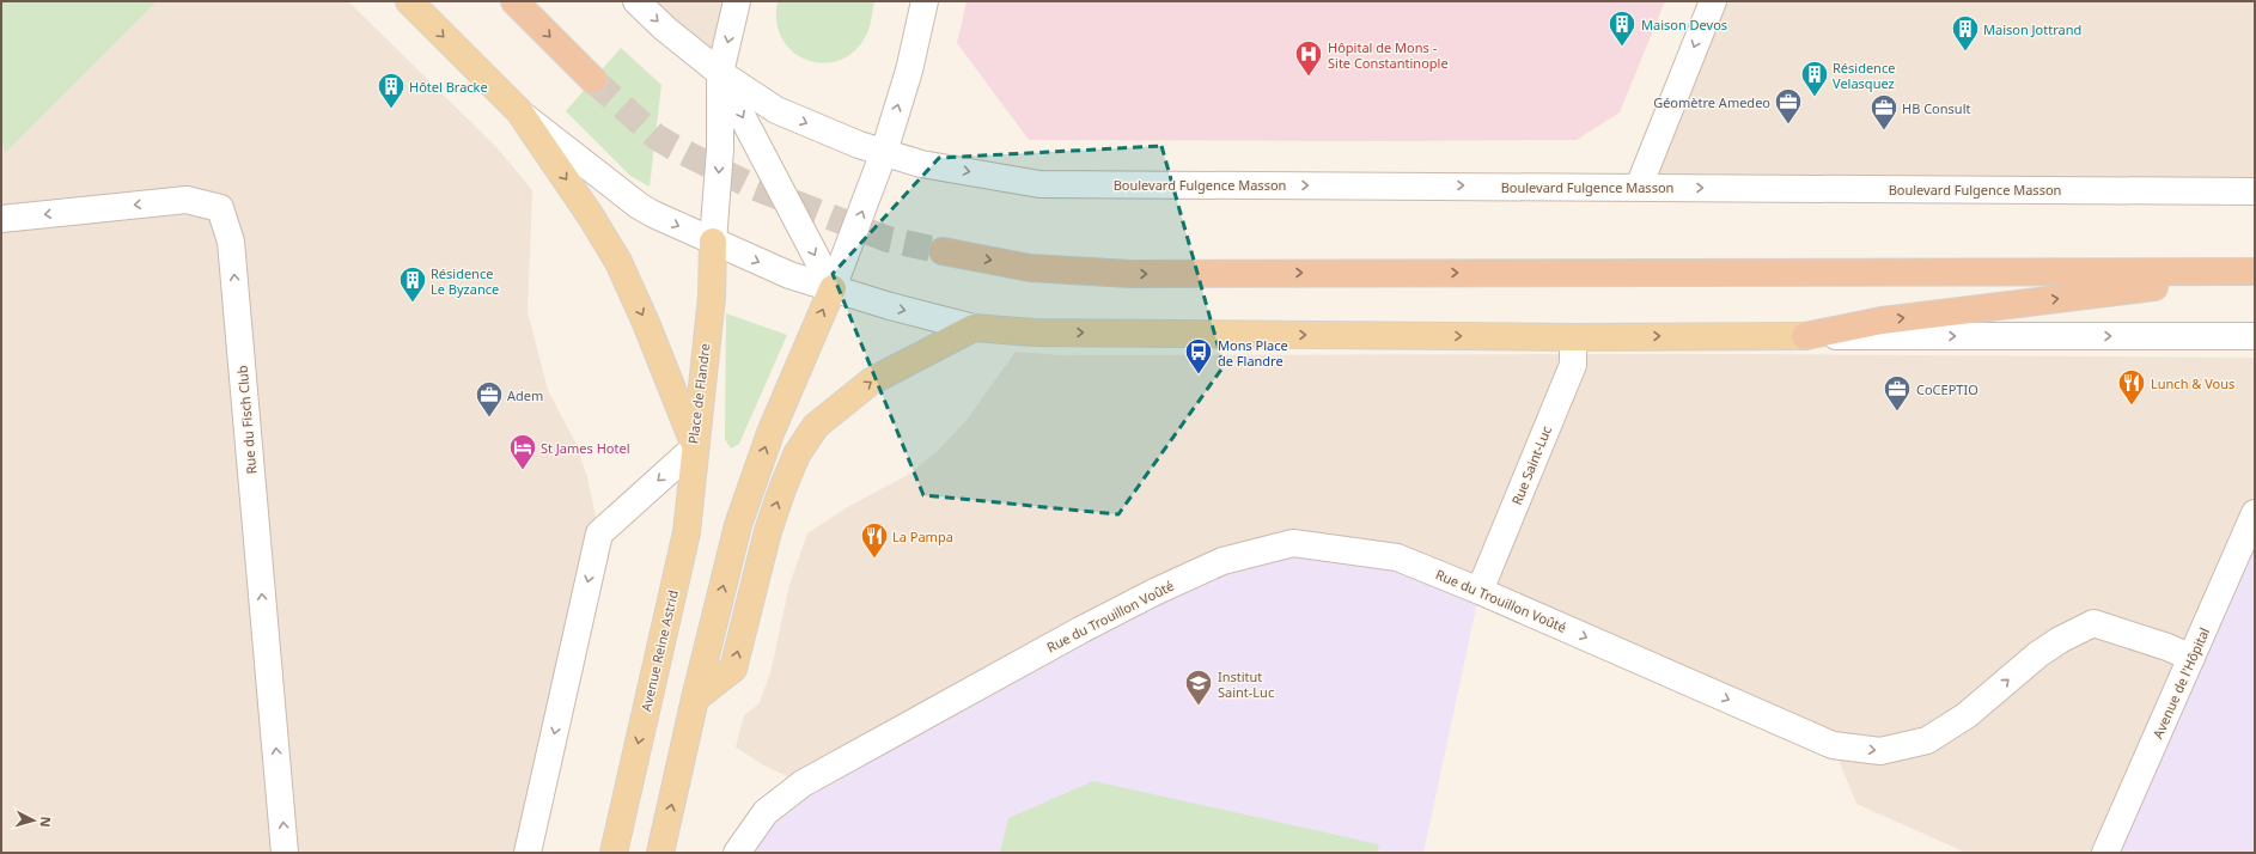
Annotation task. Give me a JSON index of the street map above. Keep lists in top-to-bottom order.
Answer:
{
  "streets": {
    "main road": ["Place de Flandre", "Avenue Reine Astrid"],
    "street": [
      "Boulevard Fulgence Masson",
      "Rue du Fisch Club",
      "Rue Saint-Luc",
      "Rue du Trouillon Voûté",
      "Avenue de l'Hôpital"
    ]
  },
  "crossings": [
    ["Place de Flandre", "Avenue Reine Astrid"],
    ["Rue Saint-Luc", "Rue du Trouillon Voûté"],
    ["Rue du Trouillon Voûté", "Avenue de l'Hôpital"]
  ],
  "one_way": ["Rue du Trouillon Voûté"],
  "places": {
    "building": [
      "Maison Devos",
      "Maison Jottrand",
      "Résidence Velasquez",
      "Hôtel Bracke",
      "Résidence Le Byzance"
    ],
    "hospital": ["Hôpital de Mons - Site Constantinople"],
    "office": [
      "Géomètre Amedeo",
      "HB Consult",
      "CoCEPTIO",
      "Adem"
    ],
    "bus stop": ["Mons Place de Flandre"],
    "restaurant": ["Lunch & Vous", "La Pampa"],
    "hotel": ["St James Hotel"],
    "school or university": ["Institut Saint-Luc"]
  },
  "north": "right"
}
